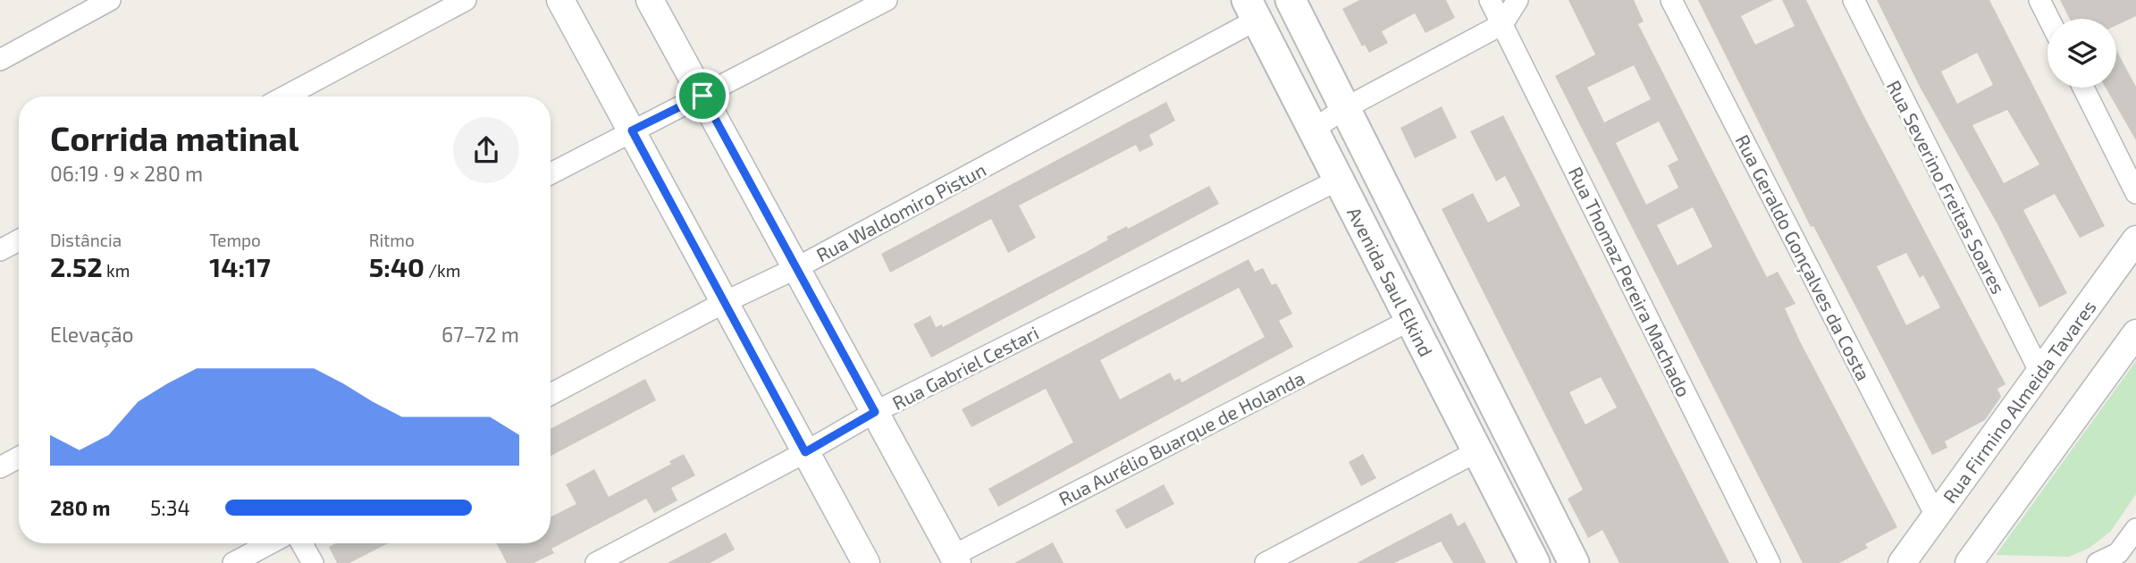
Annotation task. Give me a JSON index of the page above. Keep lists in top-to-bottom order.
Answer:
{
  "streets": {
    "main road": ["Avenida Saul Elkind"],
    "street": [
      "Rua Severino Freitas Soares",
      "Rua Waldomiro Pistun",
      "Rua Geraldo Gonçalves da Costa",
      "Rua Thomaz Pereira Machado",
      "Rua Gabriel Cestari",
      "Rua Firmino Almeida Tavares",
      "Rua Aurélio Buarque de Holanda"
    ]
  },
  "crossings": [
    ["Rua Severino Freitas Soares", "Rua Firmino Almeida Tavares"],
    ["Rua Waldomiro Pistun", "Avenida Saul Elkind"],
    ["Rua Geraldo Gonçalves da Costa", "Rua Firmino Almeida Tavares"],
    ["Avenida Saul Elkind", "Rua Gabriel Cestari"],
    ["Avenida Saul Elkind", "Rua Aurélio Buarque de Holanda"]
  ],
  "page": {
    "heading": ["Corrida matinal", "06:19 · 9 × 280 m"],
    "stats": [
      ["Distância", "2.52 km"],
      ["Tempo", "14:17"],
      ["Ritmo", "5:40 /km"]
    ],
    "chart": ["Elevação", "67–72 m"],
    "list": [
      {
        "name": "280 m",
        "note": "5:34"
      }
    ]
  }
}
